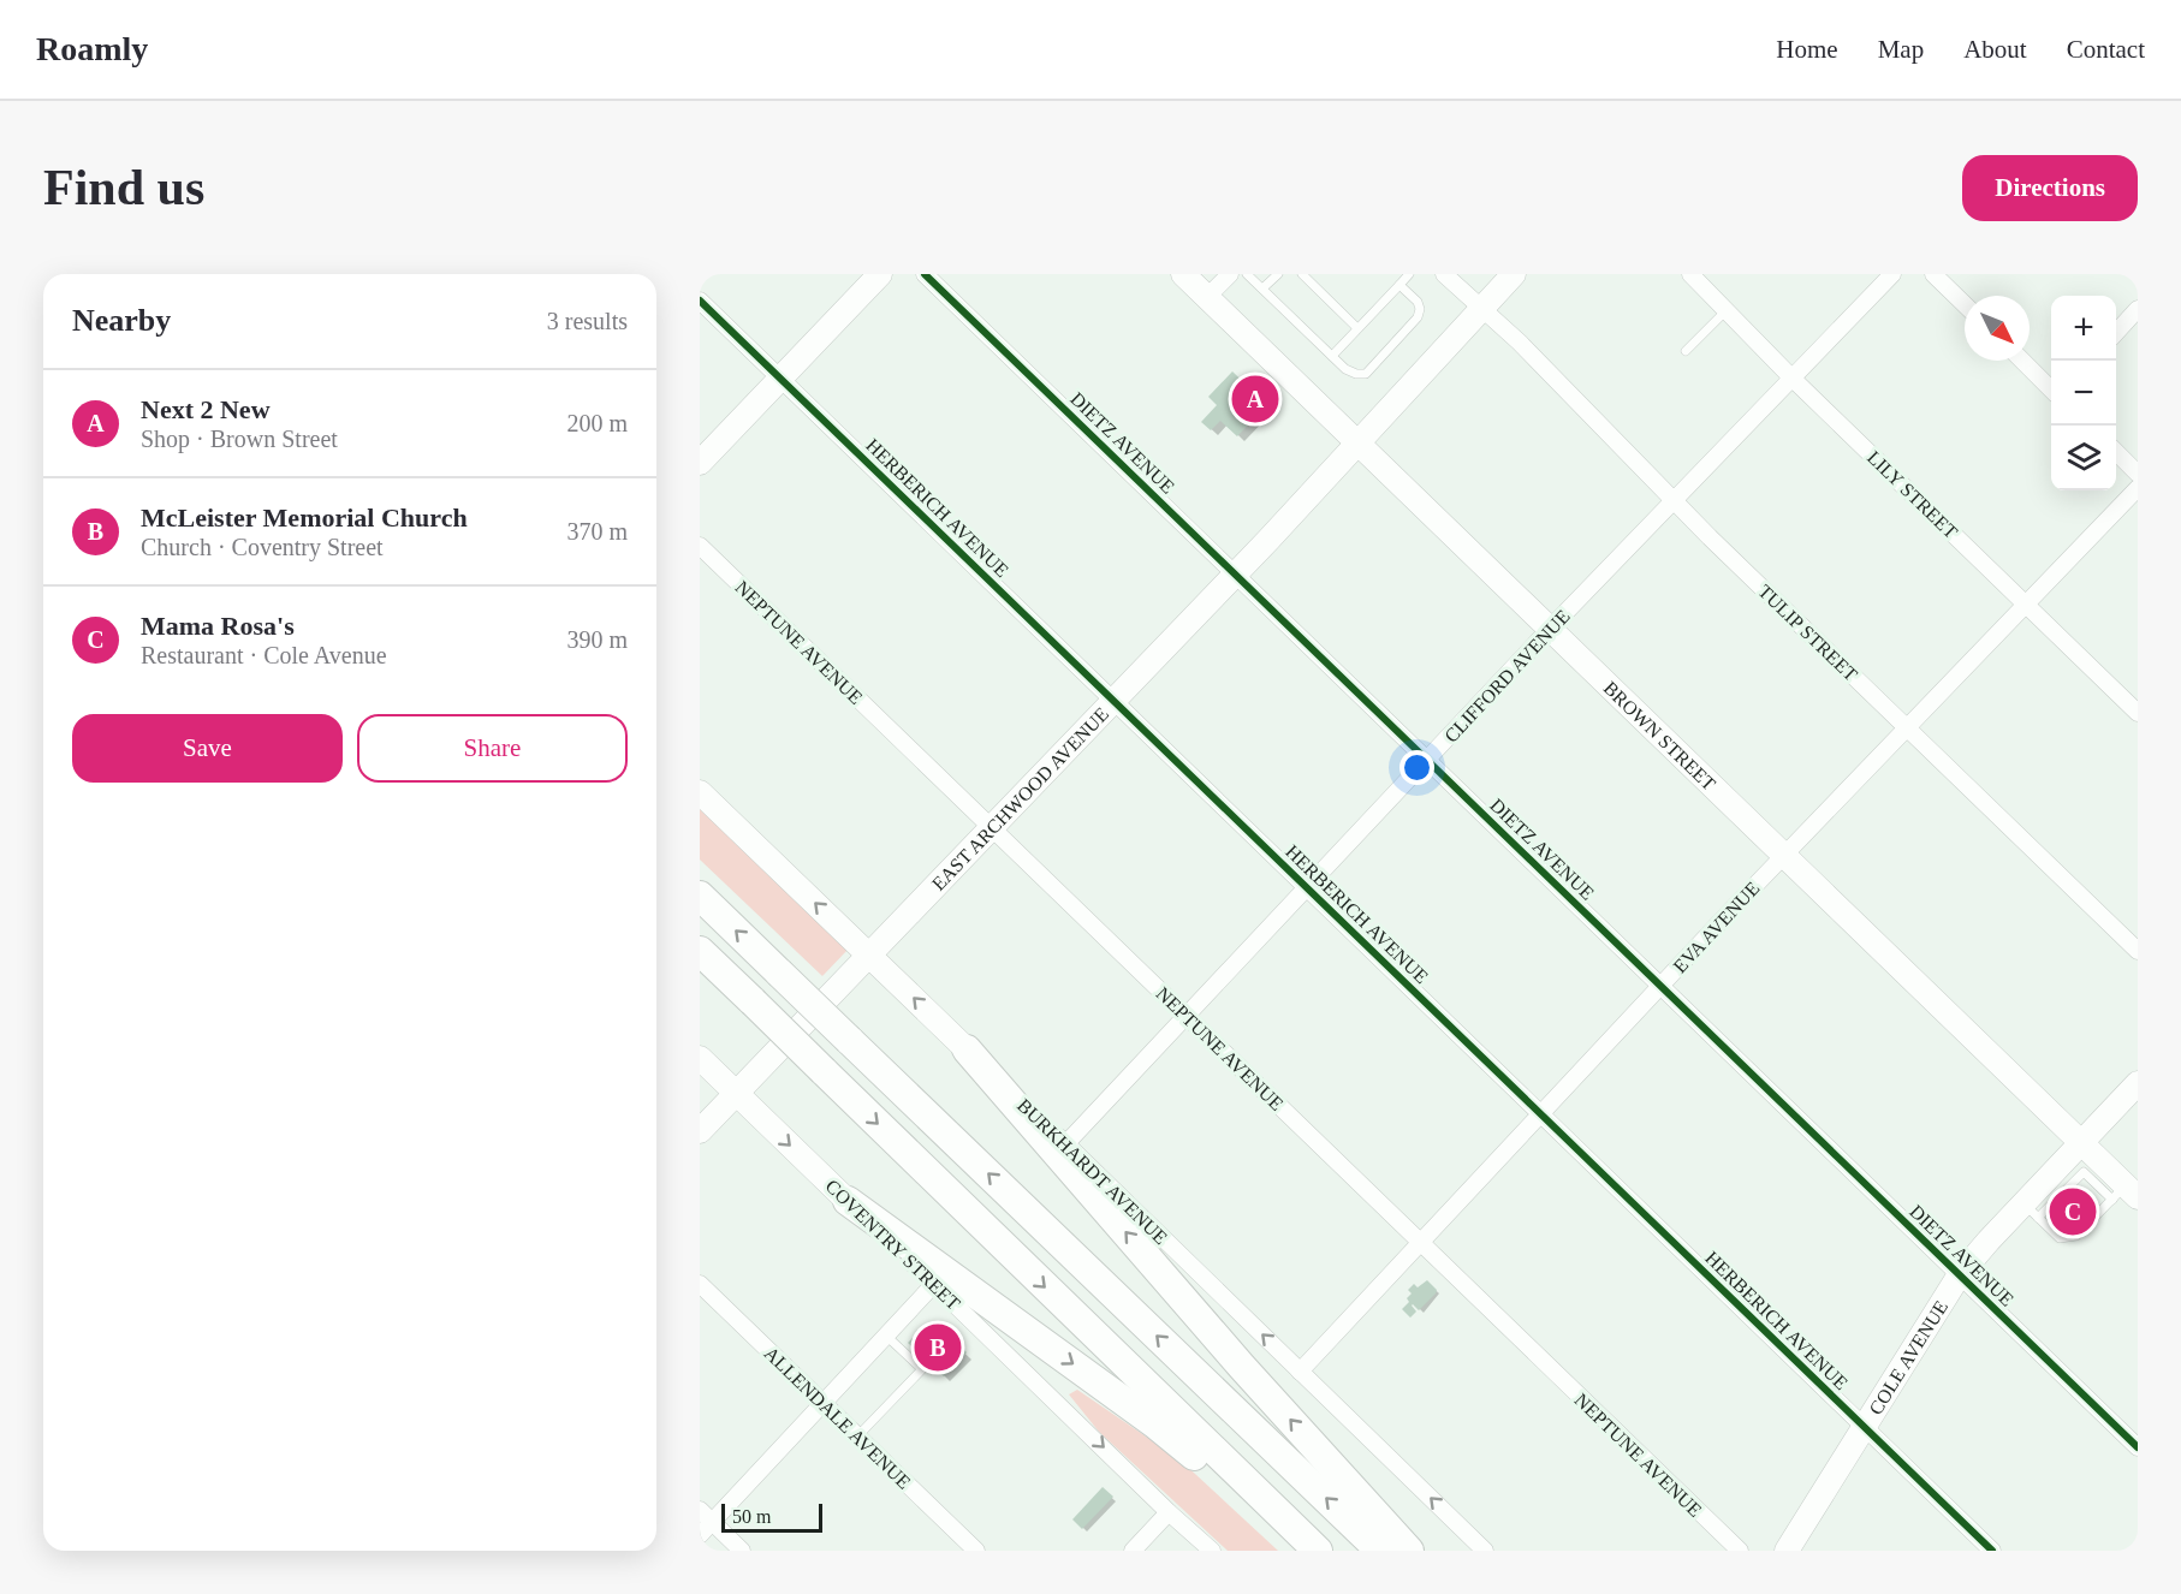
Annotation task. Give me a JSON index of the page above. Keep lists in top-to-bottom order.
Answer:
{
  "streets": {
    "main road": [
      "BROWN STREET",
      "EAST ARCHWOOD AVENUE",
      "BURKHARDT AVENUE",
      "COVENTRY STREET",
      "COLE AVENUE"
    ],
    "street": [
      "DIETZ AVENUE",
      "LILY STREET",
      "HERBERICH AVENUE",
      "TULIP STREET",
      "NEPTUNE AVENUE",
      "CLIFFORD AVENUE",
      "EVA AVENUE",
      "ALLENDALE AVENUE"
    ]
  },
  "crossings": [
    ["DIETZ AVENUE", "CLIFFORD AVENUE"],
    ["DIETZ AVENUE", "EAST ARCHWOOD AVENUE"],
    ["DIETZ AVENUE", "EVA AVENUE"],
    ["DIETZ AVENUE", "COLE AVENUE"],
    ["LILY STREET", "CLIFFORD AVENUE"],
    ["LILY STREET", "EVA AVENUE"],
    ["HERBERICH AVENUE", "CLIFFORD AVENUE"],
    ["HERBERICH AVENUE", "EAST ARCHWOOD AVENUE"],
    ["HERBERICH AVENUE", "EVA AVENUE"],
    ["HERBERICH AVENUE", "COLE AVENUE"],
    ["TULIP STREET", "CLIFFORD AVENUE"],
    ["TULIP STREET", "EAST ARCHWOOD AVENUE"],
    ["TULIP STREET", "EVA AVENUE"],
    ["NEPTUNE AVENUE", "CLIFFORD AVENUE"],
    ["NEPTUNE AVENUE", "EAST ARCHWOOD AVENUE"],
    ["NEPTUNE AVENUE", "EVA AVENUE"],
    ["CLIFFORD AVENUE", "BROWN STREET"],
    ["CLIFFORD AVENUE", "BURKHARDT AVENUE"],
    ["BROWN STREET", "EAST ARCHWOOD AVENUE"],
    ["BROWN STREET", "EVA AVENUE"],
    ["BROWN STREET", "COLE AVENUE"],
    ["EAST ARCHWOOD AVENUE", "BURKHARDT AVENUE"],
    ["EAST ARCHWOOD AVENUE", "COVENTRY STREET"],
    ["EVA AVENUE", "BURKHARDT AVENUE"]
  ],
  "one_way": ["BURKHARDT AVENUE", "COVENTRY STREET"],
  "scale_bar": "50 m",
  "north": "bottom right",
  "page": {
    "header": "Roamly",
    "nav": [
      "Home",
      "Map",
      "About",
      "Contact"
    ],
    "buttons": [
      "Directions",
      ["Save", "Share"]
    ],
    "title": "Find us",
    "heading": ["Nearby", "3 results"],
    "map_buttons": ["+", "−"],
    "list": [
      {
        "mark": "A",
        "name": "Next 2 New",
        "note": "Shop · Brown Street",
        "value": "200 m"
      },
      {
        "mark": "B",
        "name": "McLeister Memorial Church",
        "note": "Church · Coventry Street",
        "value": "370 m"
      },
      {
        "mark": "C",
        "name": "Mama Rosa's",
        "note": "Restaurant · Cole Avenue",
        "value": "390 m"
      }
    ],
    "pins": ["A", "C", "B"],
    "scale": "50 m"
  }
}
